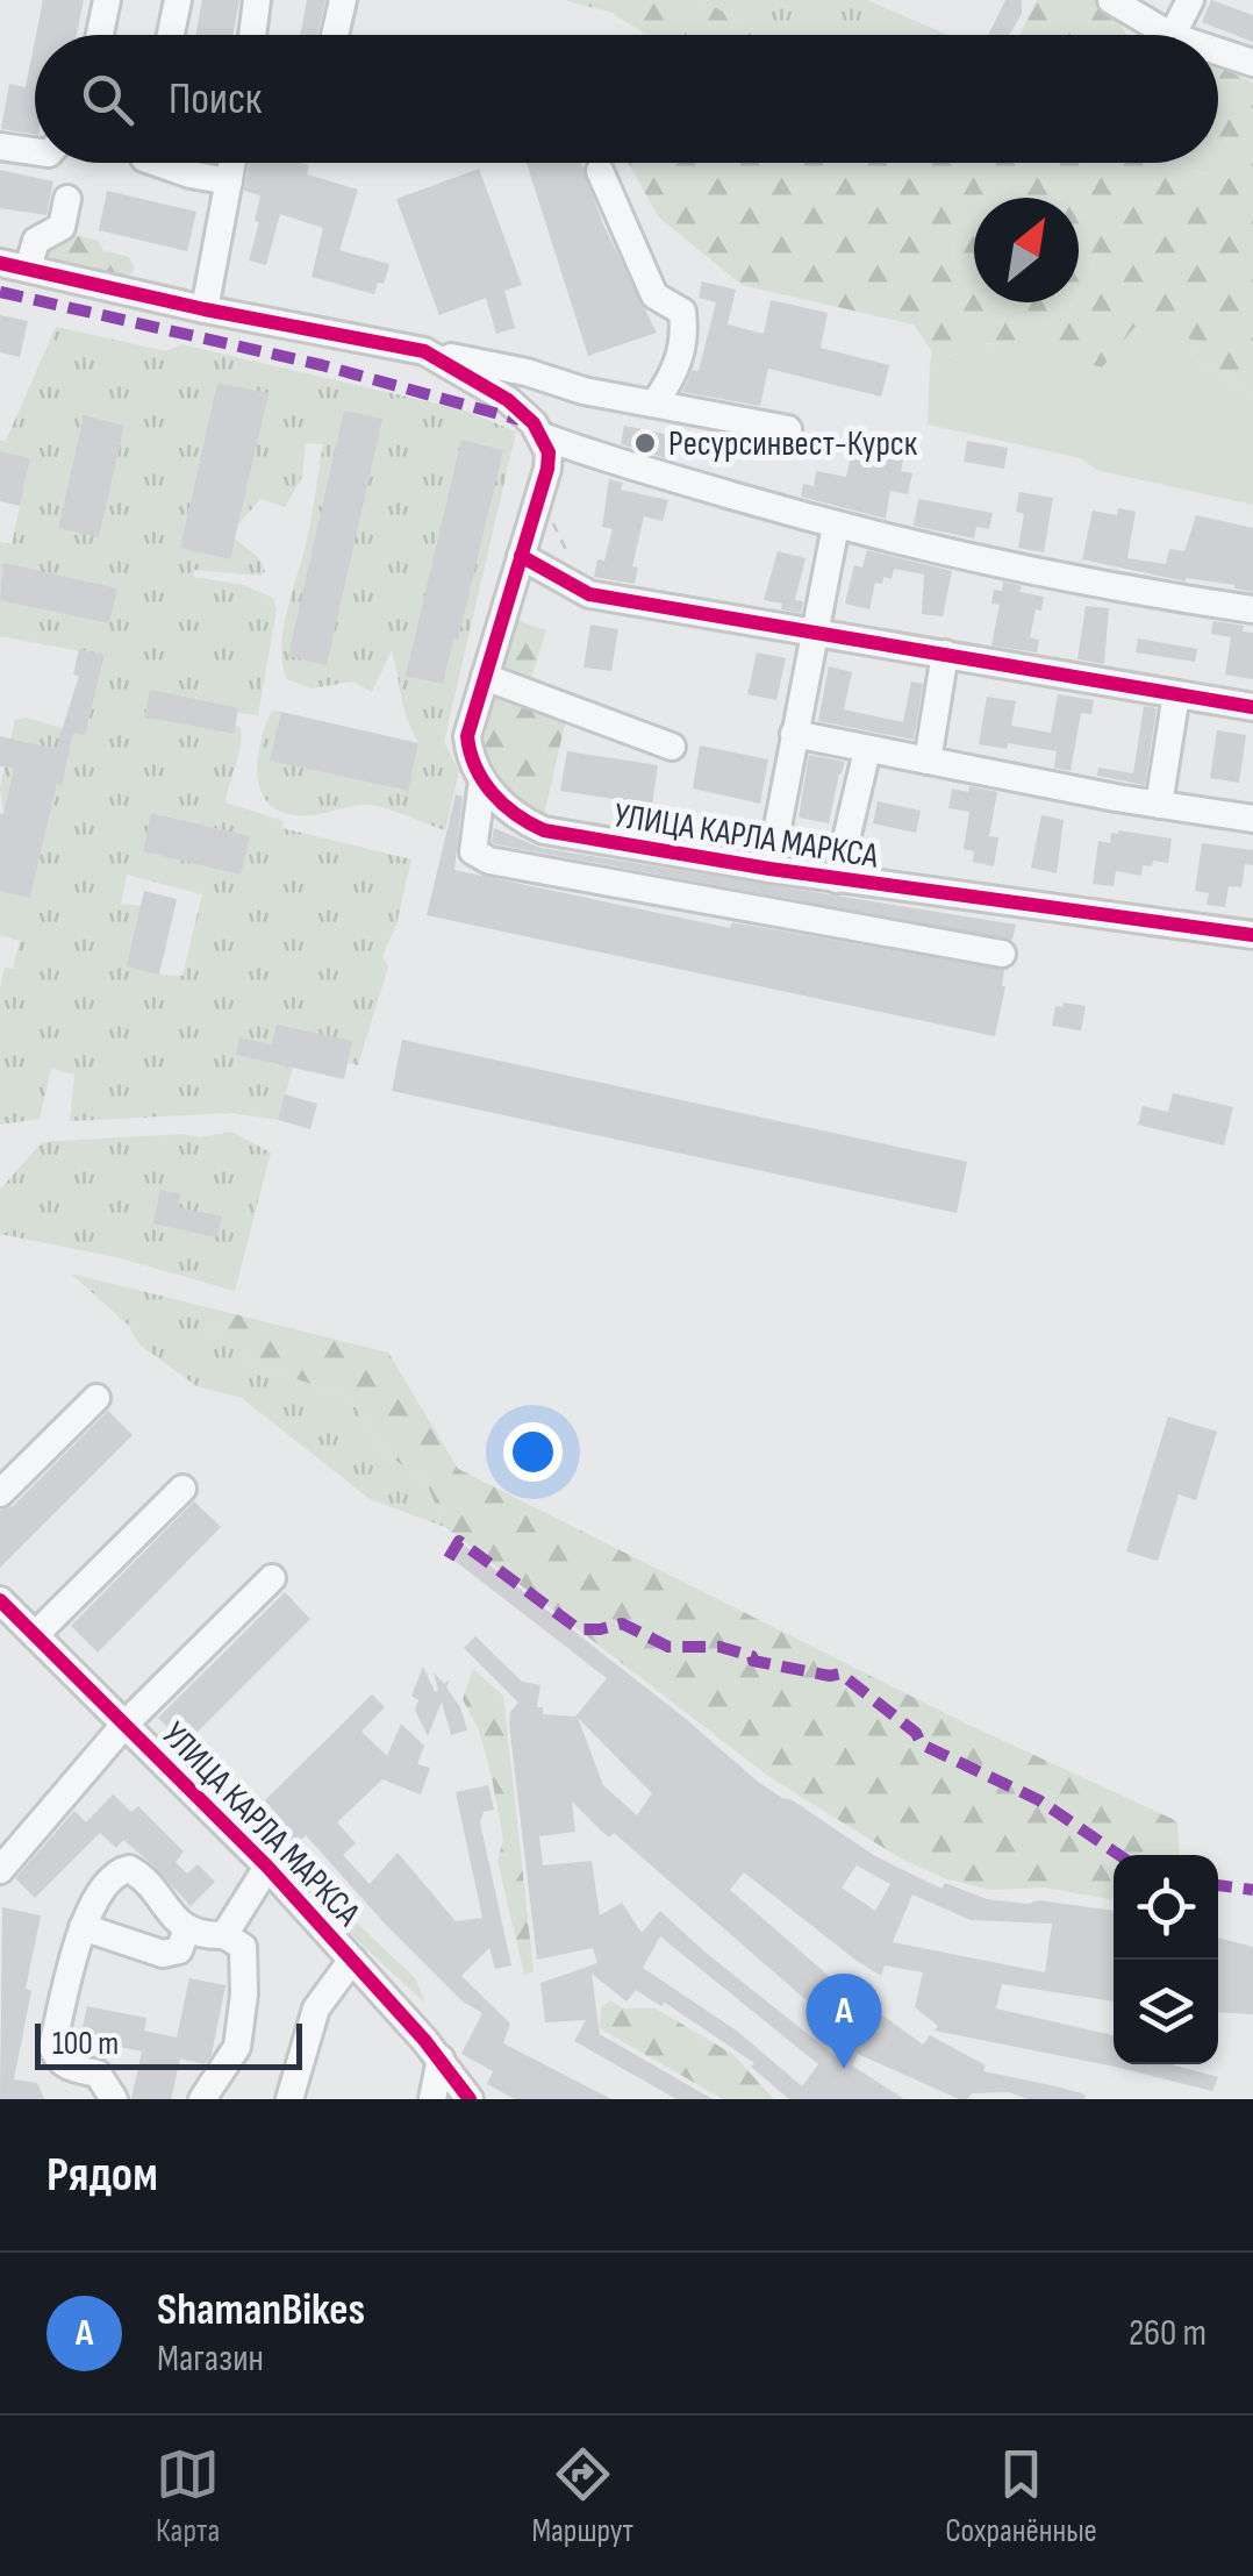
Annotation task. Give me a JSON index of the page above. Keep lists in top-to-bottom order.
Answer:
{
  "streets": {
    "street": ["УЛИЦА КАРЛА МАРКСА"]
  },
  "places": ["Ресурсинвест-Курск"],
  "scale_bar": "100 m",
  "north": "top right",
  "page": {
    "search": "Поиск",
    "pins": "A",
    "scale": "100 m",
    "heading": "Рядом",
    "list": [
      {
        "mark": "A",
        "name": "ShamanBikes",
        "note": "Магазин",
        "value": "260 m"
      }
    ],
    "nav": ["Карта", "Маршрут", "Сохранённые"]
  }
}
